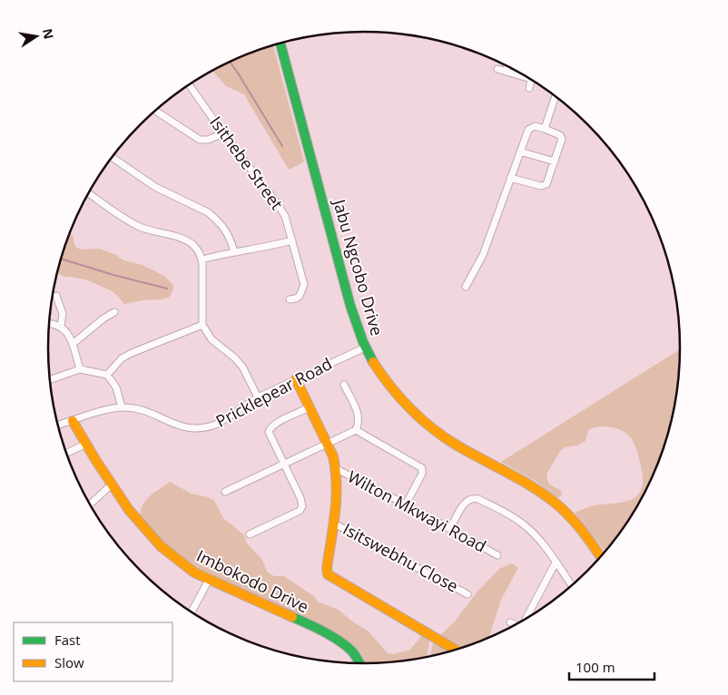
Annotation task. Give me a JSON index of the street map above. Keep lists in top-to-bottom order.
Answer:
{
  "streets": {
    "street": [
      "Isithebe Street",
      "Jabu Ngcobo Drive",
      "Pricklepear Road",
      "Wilton Mkwayi Road",
      "Isitswebhu Close",
      "Imbokodo Drive"
    ]
  },
  "crossings": [
    ["Jabu Ngcobo Drive", "Pricklepear Road"],
    ["Pricklepear Road", "Imbokodo Drive"]
  ],
  "legend": ["Fast", "Slow"],
  "scale_bar": "100 m",
  "north": "right"
}
